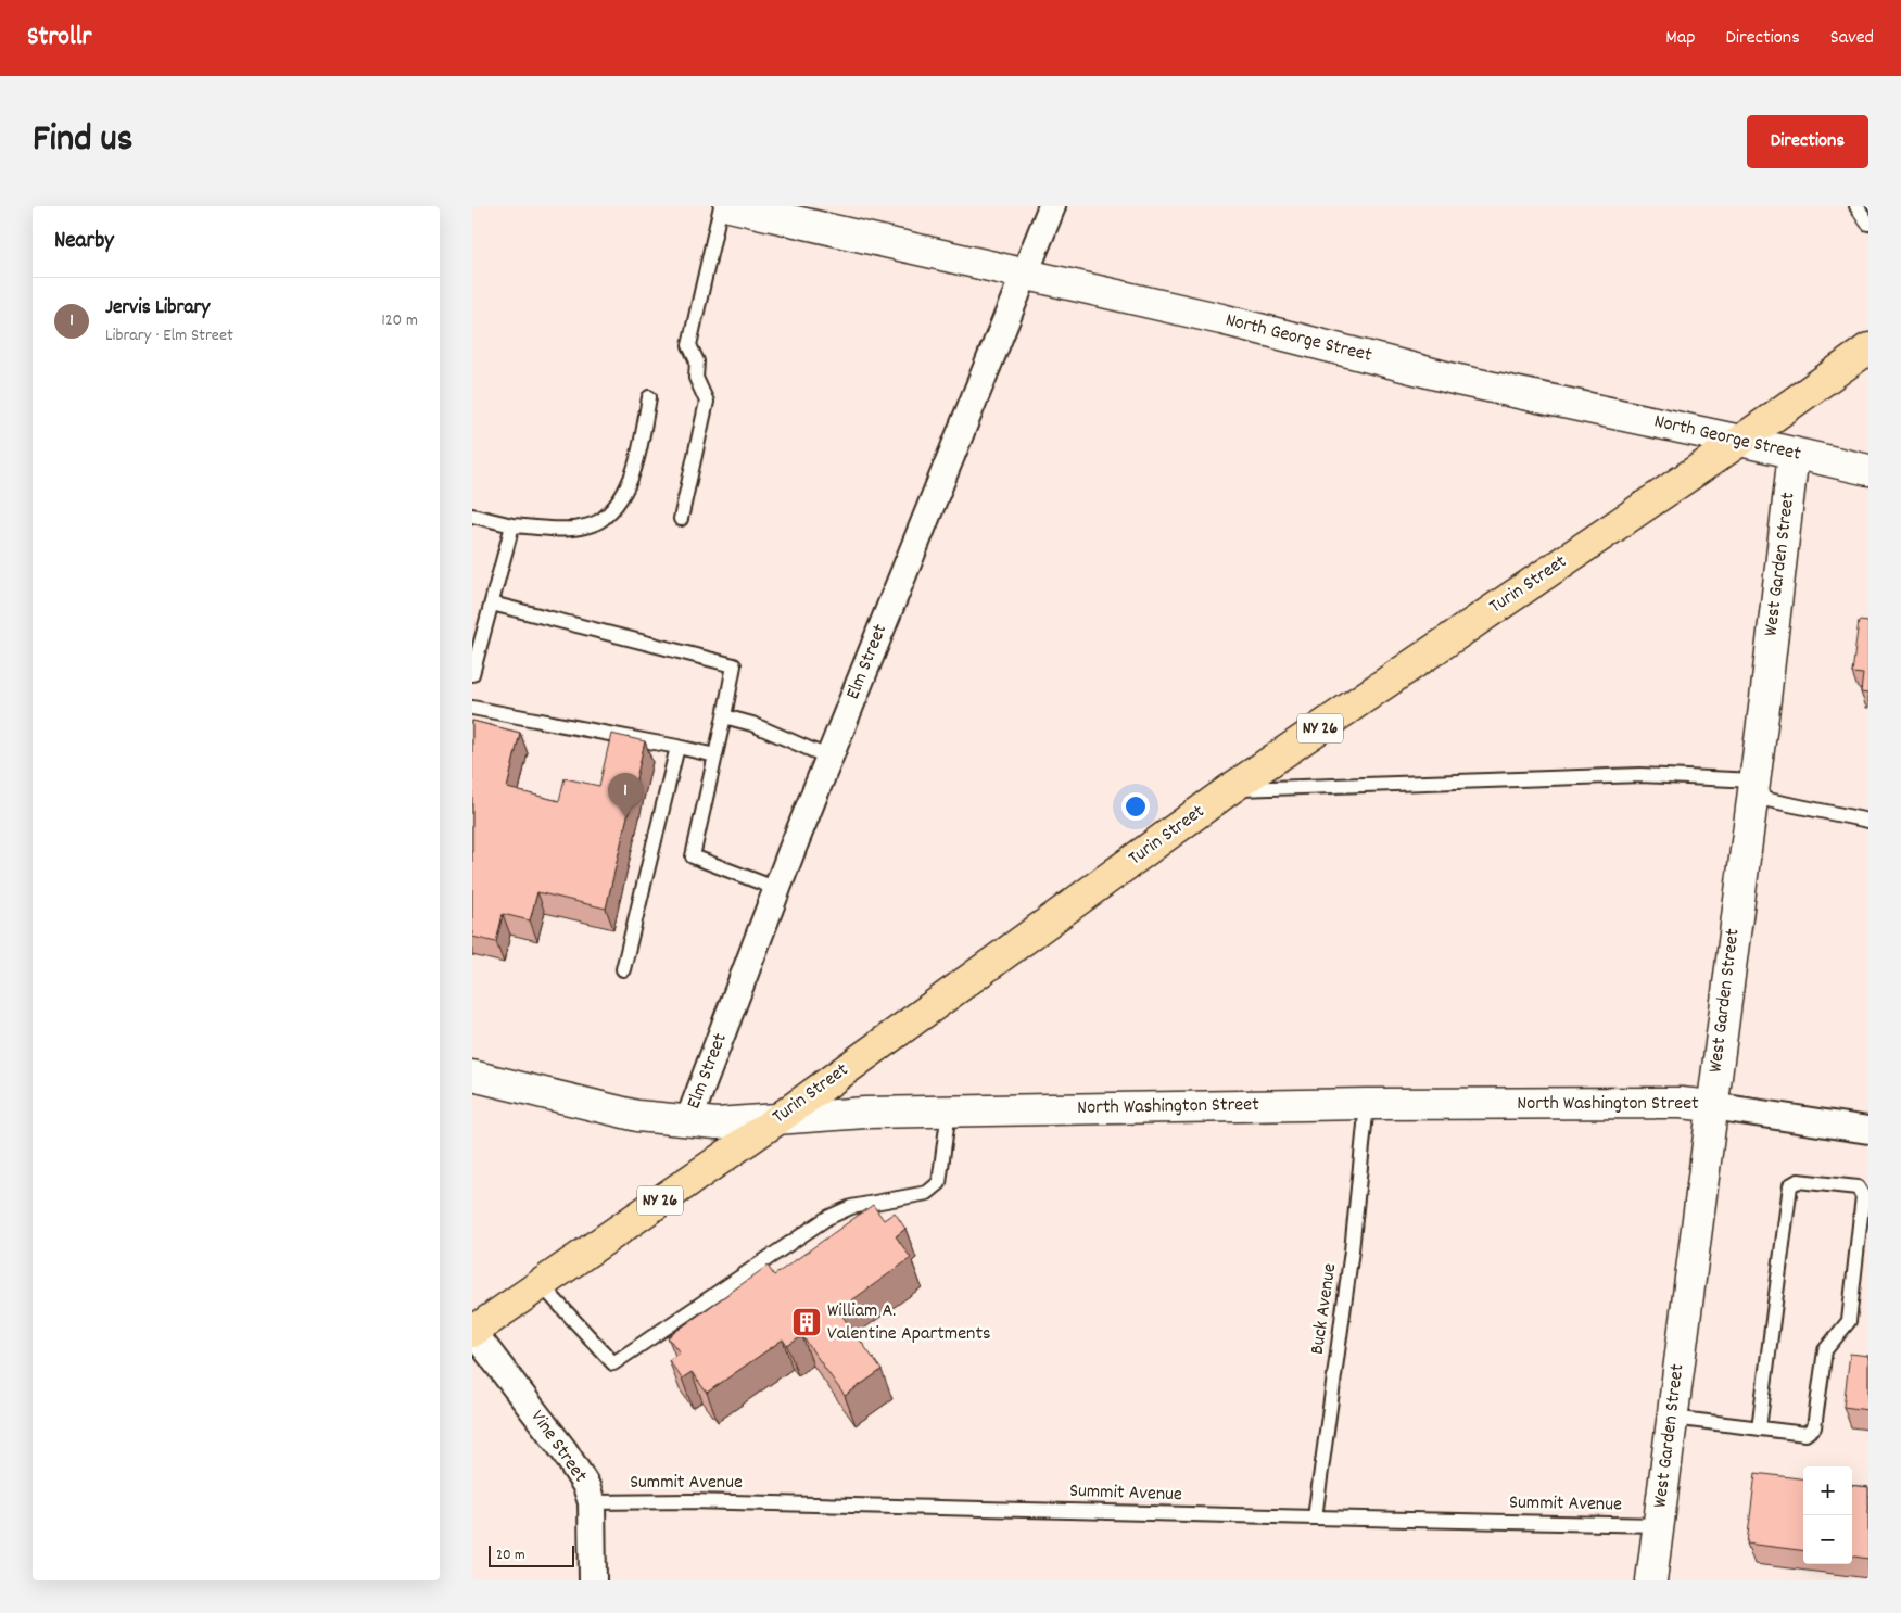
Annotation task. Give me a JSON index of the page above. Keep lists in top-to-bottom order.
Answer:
{
  "streets": {
    "main road": ["Turin Street", "NY 26"],
    "street": [
      "North George Street",
      "West Garden Street",
      "Elm Street",
      "North Washington Street",
      "Vine Street"
    ],
    "lane": ["Buck Avenue", "Summit Avenue"]
  },
  "crossings": [
    ["North George Street", "West Garden Street"],
    ["North George Street", "Turin Street"],
    ["North George Street", "Elm Street"],
    ["West Garden Street", "North Washington Street"],
    ["West Garden Street", "Summit Avenue"],
    ["Turin Street", "North Washington Street"],
    ["Turin Street", "Vine Street"],
    ["Elm Street", "North Washington Street"],
    ["North Washington Street", "Buck Avenue"],
    ["Buck Avenue", "Summit Avenue"],
    ["Vine Street", "Summit Avenue"]
  ],
  "places": {
    "building": ["William A. Valentine Apartments"]
  },
  "scale_bar": "20 m",
  "page": {
    "header": "Strollr",
    "nav": ["Map", "Directions", "Saved"],
    "title": "Find us",
    "buttons": "Directions",
    "heading": "Nearby",
    "list": [
      {
        "mark": "1",
        "name": "Jervis Library",
        "note": "Library · Elm Street",
        "value": "120 m"
      }
    ],
    "pins": "1",
    "map_buttons": ["+", "−"],
    "scale": "20 m"
  }
}
